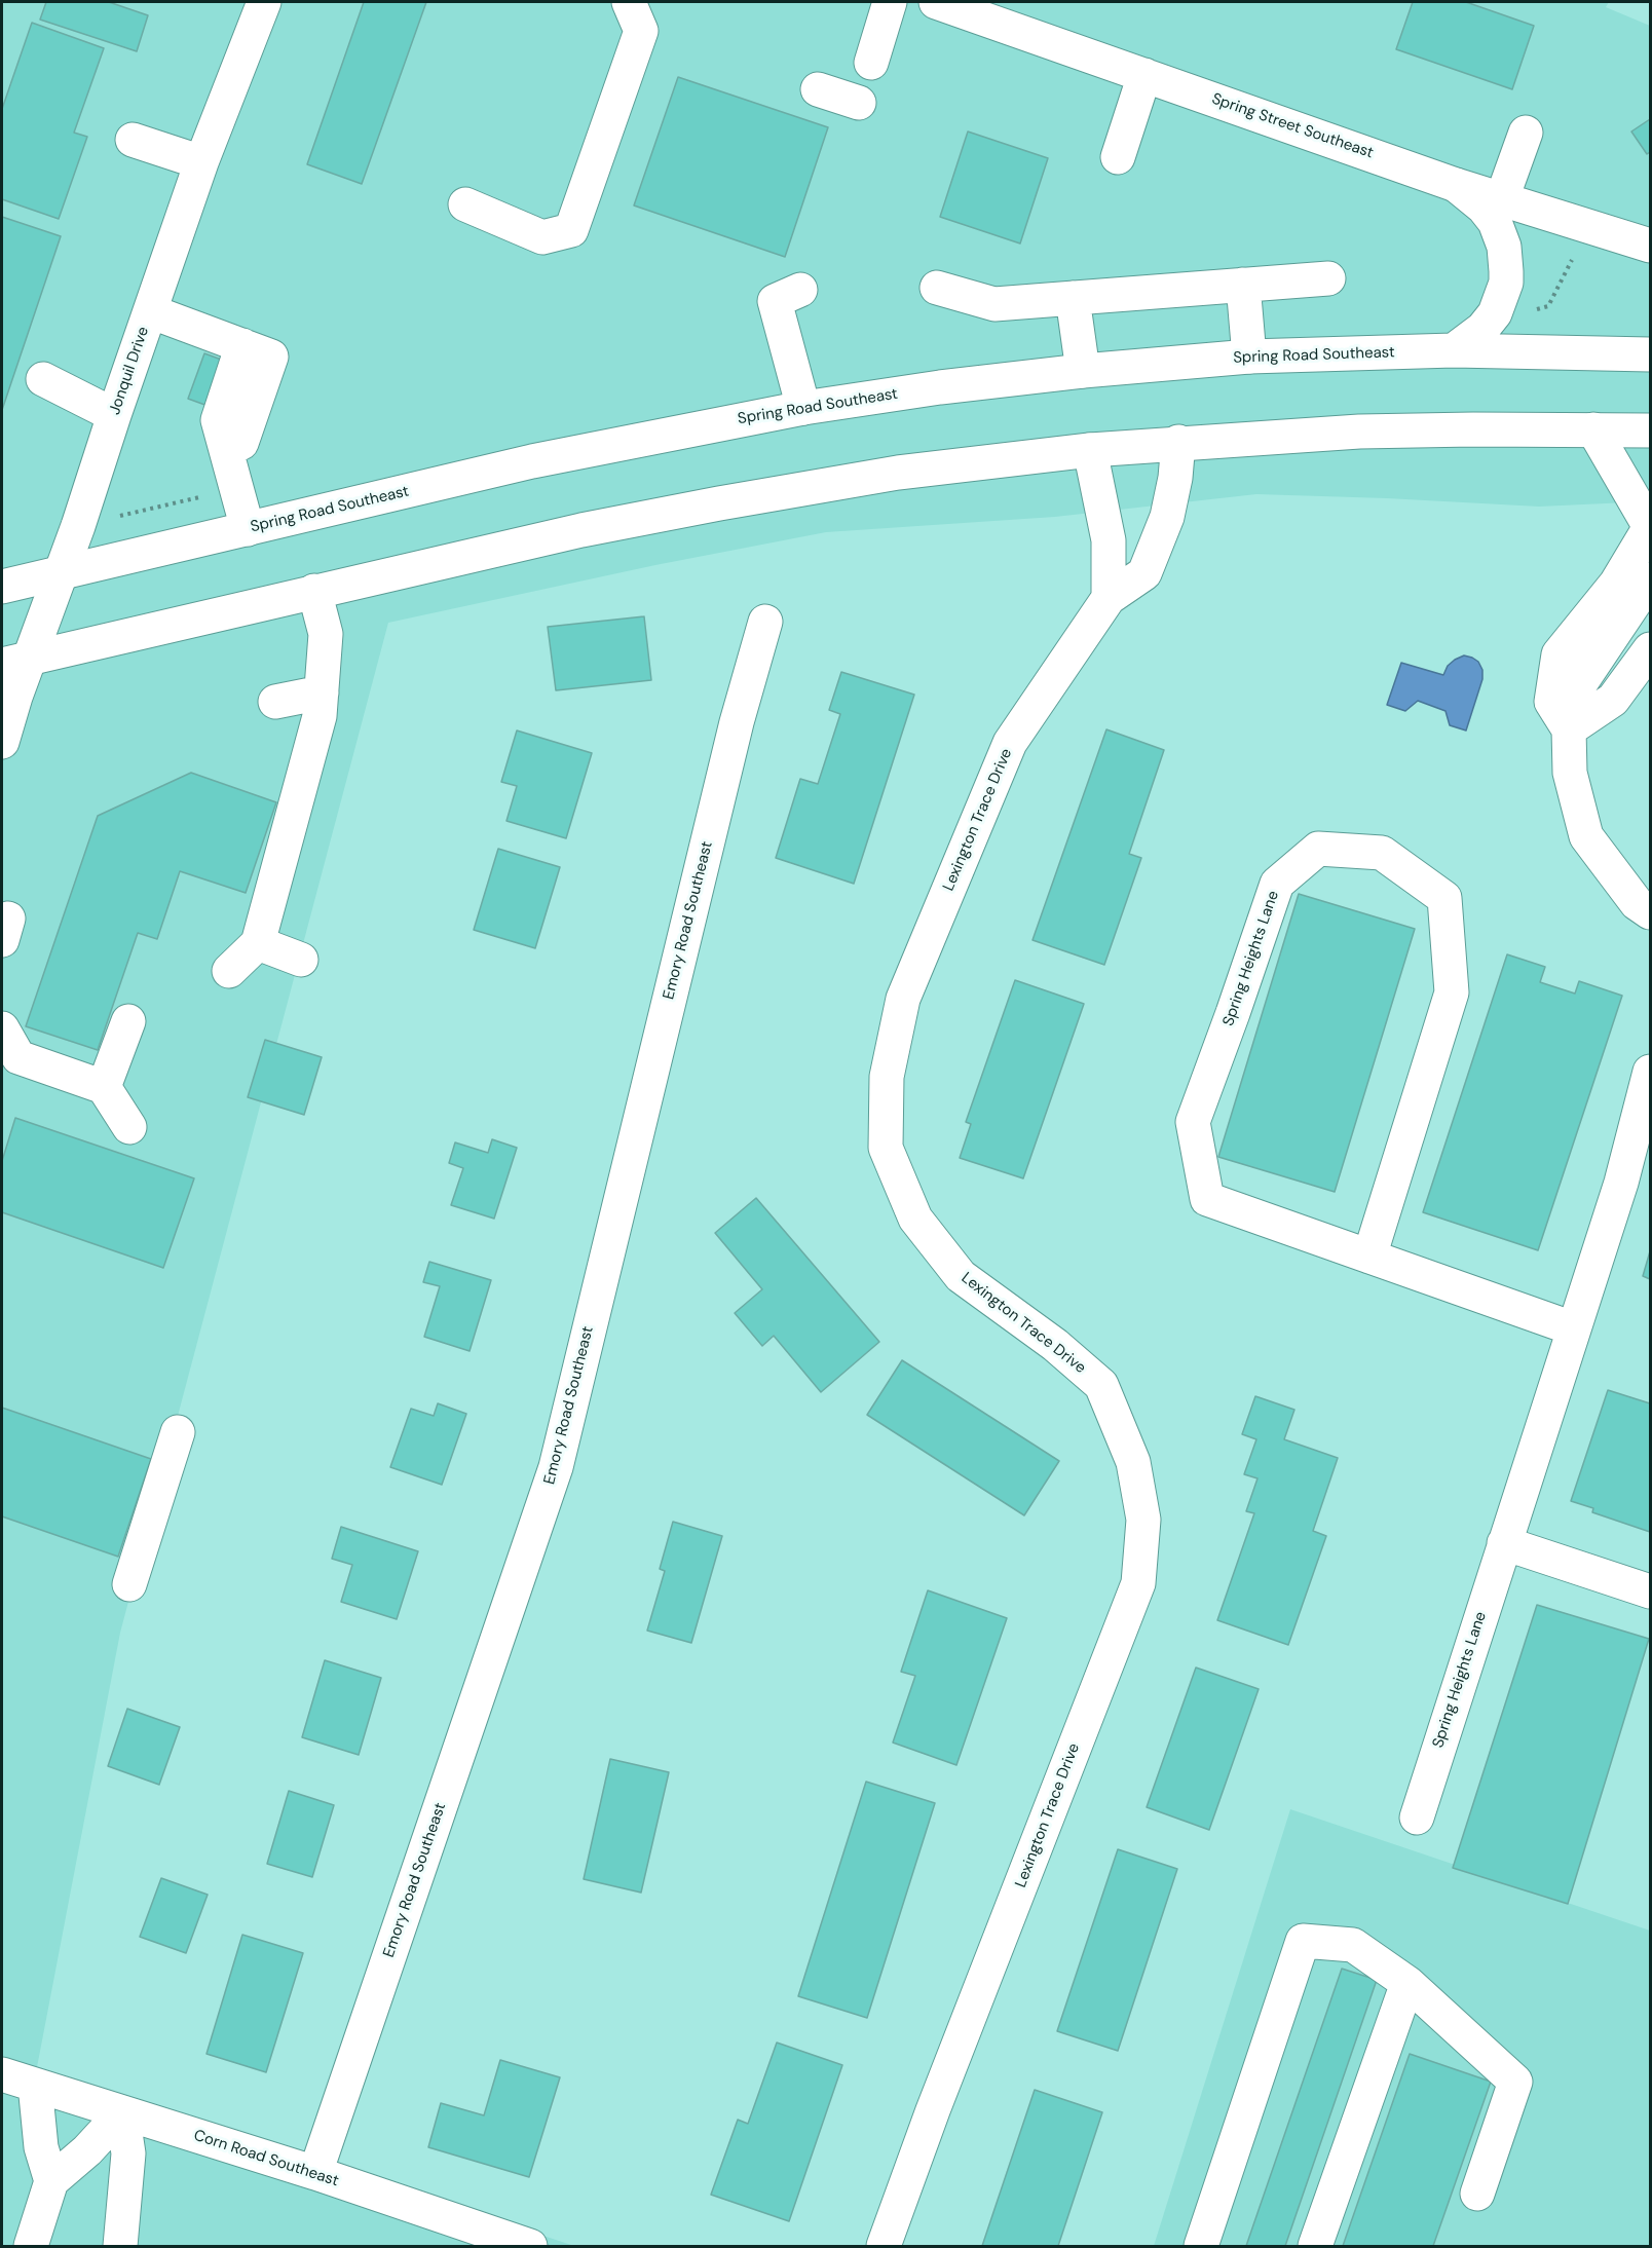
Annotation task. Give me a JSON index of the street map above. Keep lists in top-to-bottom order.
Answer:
{
  "streets": {
    "street": [
      "Spring Street Southeast",
      "Spring Road Southeast",
      "Jonquil Drive",
      "Lexington Trace Drive",
      "Emory Road Southeast",
      "Spring Heights Lane",
      "Corn Road Southeast"
    ]
  },
  "crossings": [
    ["Spring Road Southeast", "Jonquil Drive"],
    ["Emory Road Southeast", "Corn Road Southeast"]
  ]
}
